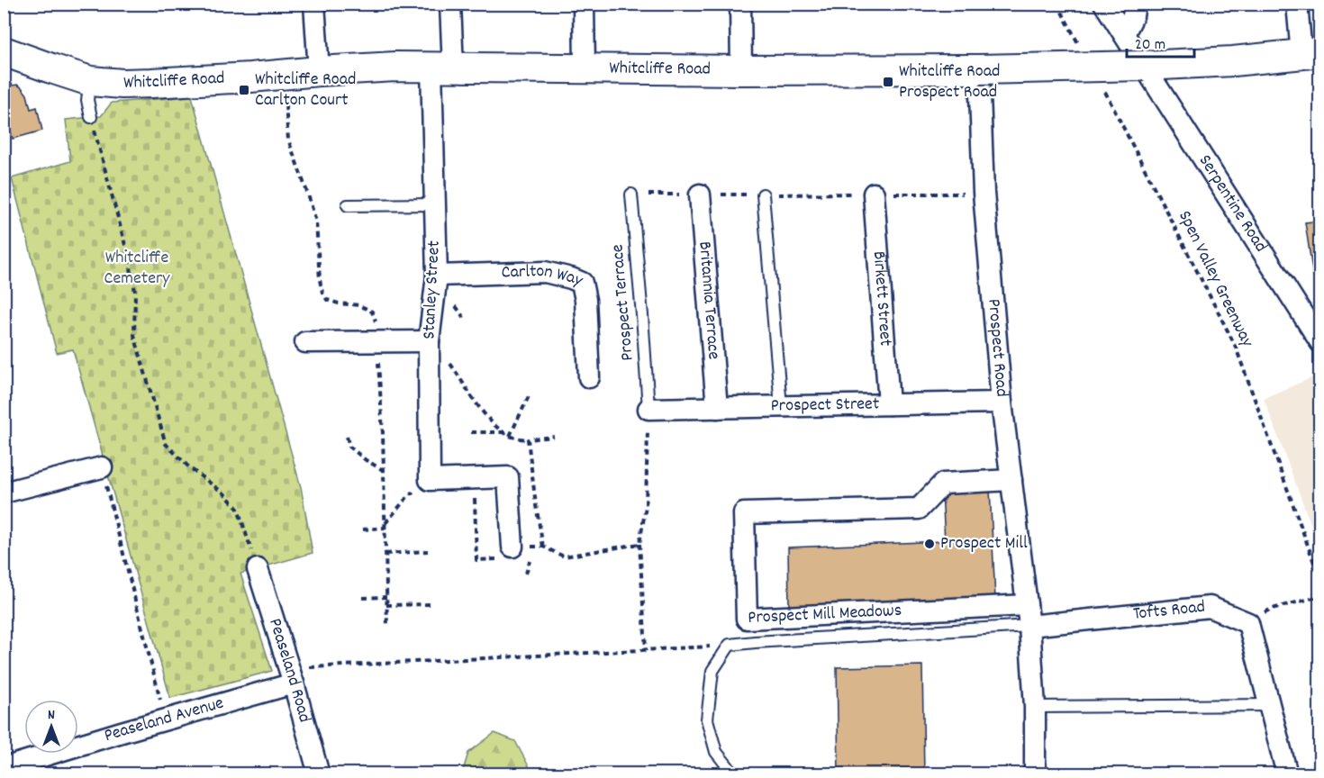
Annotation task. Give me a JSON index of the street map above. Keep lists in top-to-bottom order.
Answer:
{
  "streets": {
    "main road": ["Whitcliffe Road"],
    "street": [
      "Serpentine Road",
      "Carlton Way",
      "Stanley Street",
      "Birkett Street",
      "Britannia Terrace",
      "Prospect Road",
      "Prospect Street",
      "Prospect Mill Meadows",
      "Tofts Road",
      "Peaseland Road",
      "Peaseland Avenue"
    ],
    "lane": ["Prospect Terrace"],
    "path": ["Spen Valley Greenway"]
  },
  "crossings": [
    ["Whitcliffe Road", "Serpentine Road"],
    ["Whitcliffe Road", "Stanley Street"],
    ["Whitcliffe Road", "Prospect Road"],
    ["Carlton Way", "Stanley Street"],
    ["Birkett Street", "Prospect Street"],
    ["Britannia Terrace", "Prospect Street"],
    ["Prospect Terrace", "Prospect Street"],
    ["Prospect Road", "Prospect Street"],
    ["Prospect Road", "Prospect Mill Meadows"],
    ["Prospect Road", "Tofts Road"],
    ["Prospect Mill Meadows", "Tofts Road"],
    ["Peaseland Road", "Peaseland Avenue"]
  ],
  "parks": ["Whitcliffe Cemetery"],
  "places": {
    "transit": ["Whitcliffe Road Prospect Road", "Whitcliffe Road Carlton Court"],
    "other": ["Prospect Mill"]
  },
  "scale_bar": "20 m",
  "north": "top"
}
